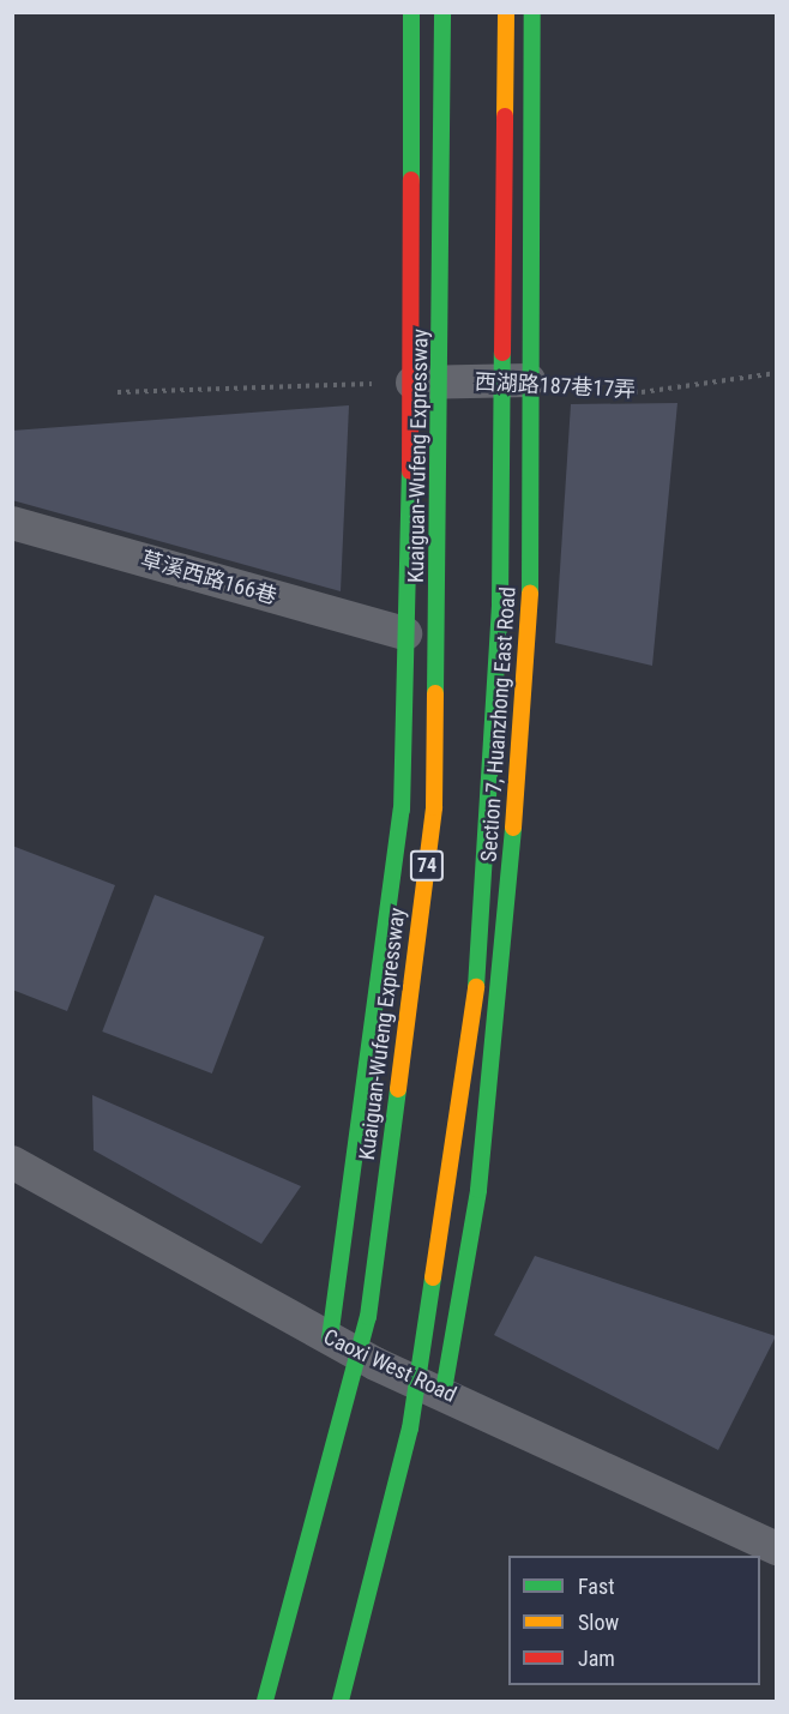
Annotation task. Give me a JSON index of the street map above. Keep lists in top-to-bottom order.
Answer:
{
  "streets": {
    "main road": ["Kuaiguan-Wufeng Expressway", "Section 7, Huanzhong East Road", "74"],
    "street": ["西湖路187巷17弄", "草溪西路166巷", "Caoxi West Road"]
  },
  "crossings": [
    ["西湖路187巷17弄", "Section 7, Huanzhong East Road"],
    ["Section 7, Huanzhong East Road", "Caoxi West Road"]
  ],
  "legend": ["Fast", "Slow", "Jam"]
}
